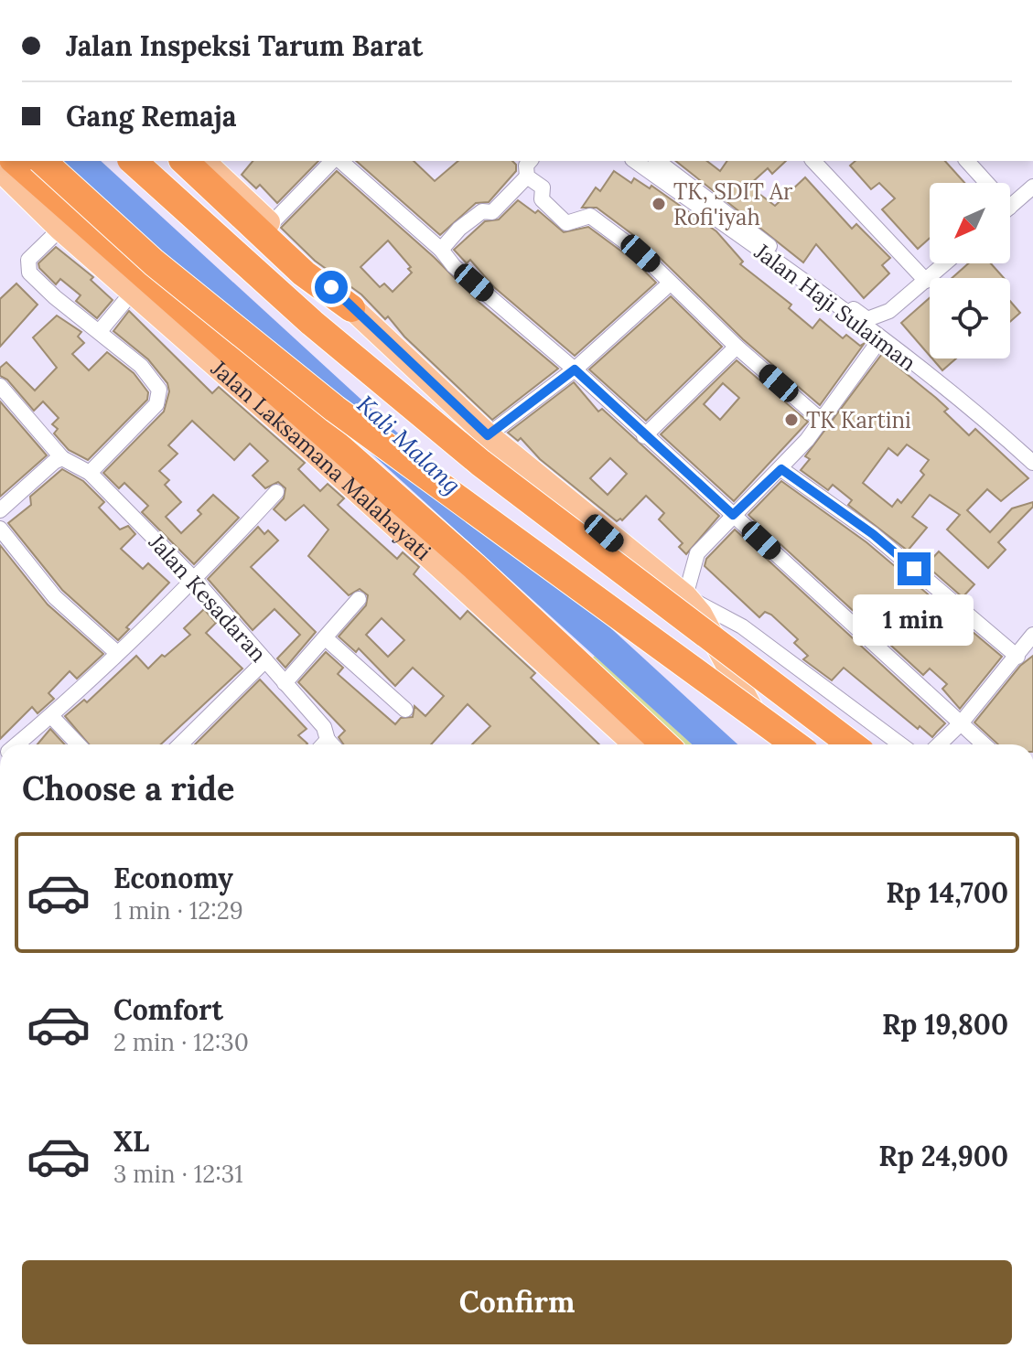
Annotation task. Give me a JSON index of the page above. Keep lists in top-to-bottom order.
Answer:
{
  "streets": {
    "main road": ["Jalan Laksamana Malahayati"],
    "street": ["Jalan Haji Sulaiman", "Jalan Kesadaran"]
  },
  "water": ["Kali Malang"],
  "places": ["TK, SDIT Ar Rofi'iyah", "TK Kartini"],
  "north": "bottom left",
  "page": {
    "banner": ["Jalan Inspeksi Tarum Barat", "Gang Remaja"],
    "bubble": "1 min",
    "heading": "Choose a ride",
    "list": [
      {
        "name": "Economy",
        "note": "1 min · 12:29",
        "value": "Rp 14,700"
      },
      {
        "name": "Comfort",
        "note": "2 min · 12:30",
        "value": "Rp 19,800"
      },
      {
        "name": "XL",
        "note": "3 min · 12:31",
        "value": "Rp 24,900"
      }
    ],
    "buttons": "Confirm"
  }
}
